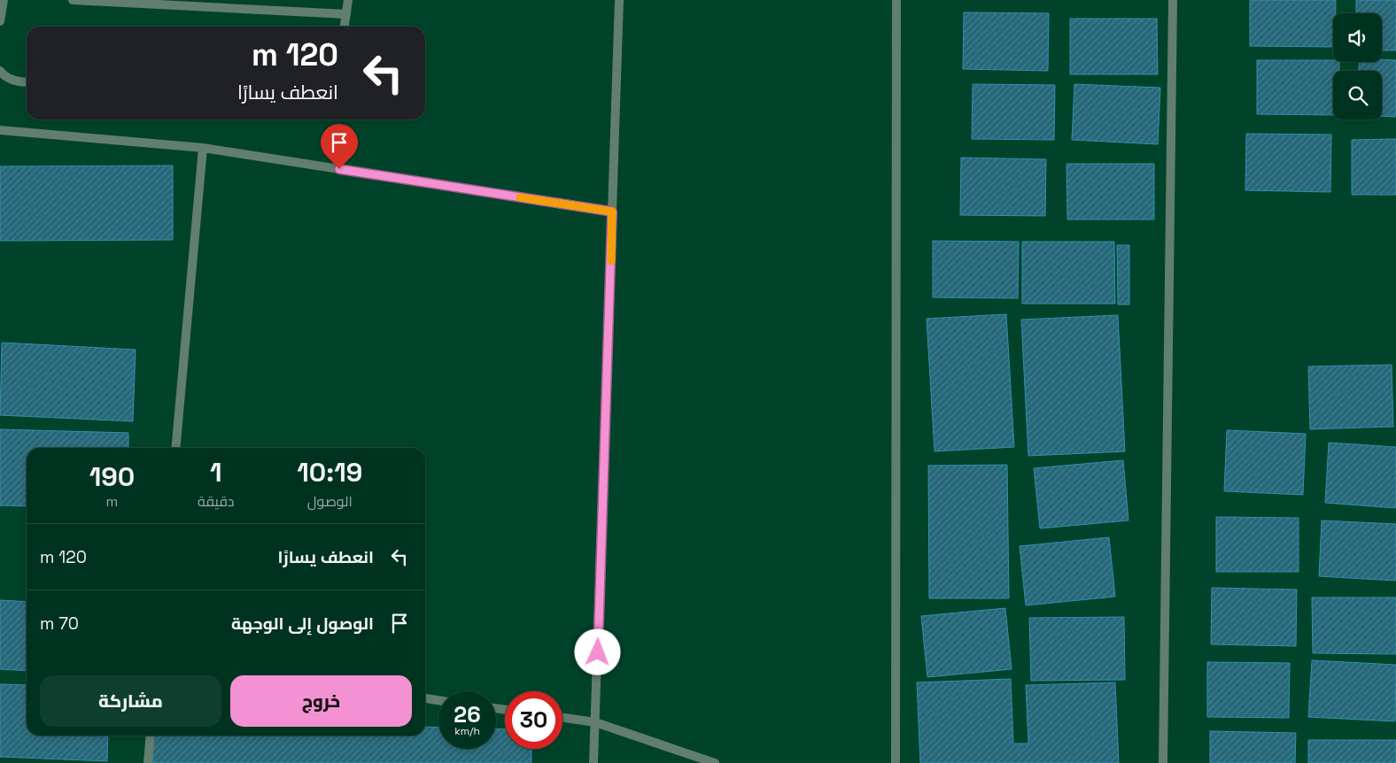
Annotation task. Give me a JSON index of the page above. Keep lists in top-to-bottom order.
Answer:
{
  "page": {
    "turn": ["120 m", "انعطف يسارًا"],
    "eta": [
      "10:19",
      "الوصول",
      "1",
      "دقيقة",
      "190",
      "m"
    ],
    "list": [
      {
        "name": "انعطف يسارًا",
        "value": "120 m"
      },
      {
        "name": "الوصول إلى الوجهة",
        "value": "70 m"
      }
    ],
    "buttons": ["خروج", "مشاركة"],
    "speed": "26 km/h",
    "limit": "30"
  }
}
